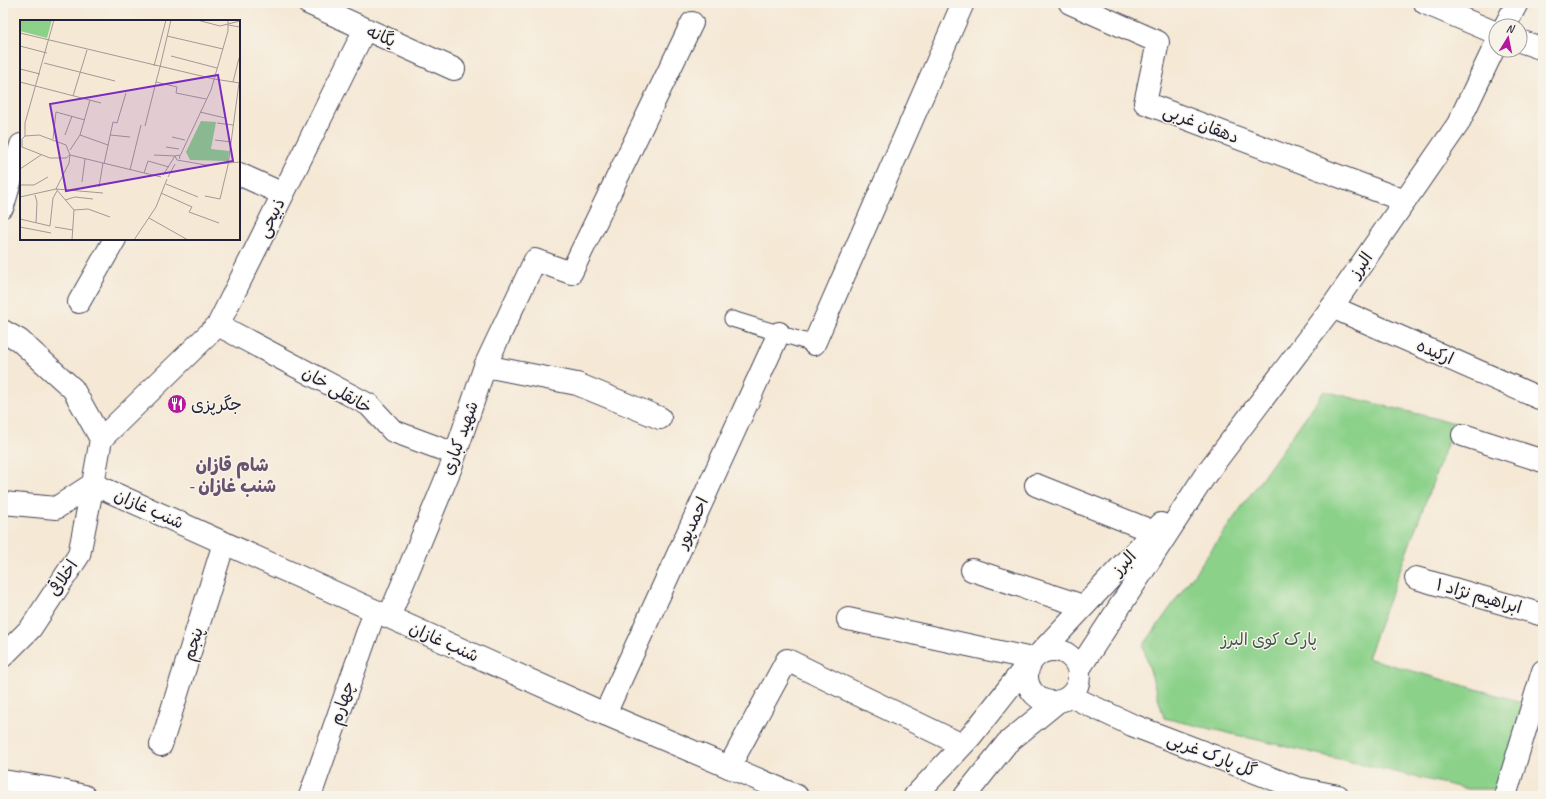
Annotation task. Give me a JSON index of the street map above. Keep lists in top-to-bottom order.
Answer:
{
  "streets": {
    "street": [
      "یگانه",
      "دهقان غربی",
      "ذبیحی",
      "البرز",
      "ارکیده",
      "خانقلی خان",
      "شهید کباری",
      "شنب غازان",
      "احمدپور",
      "اخلاقی",
      "ابراهیم نژاد ۱",
      "پنجم",
      "چهارم",
      "گل پارک غربی"
    ]
  },
  "crossings": [
    ["یگانه", "ذبیحی"],
    ["دهقان غربی", "البرز"],
    ["ذبیحی", "خانقلی خان"],
    ["ذبیحی", "اخلاقی"],
    ["البرز", "ارکیده"],
    ["البرز", "گل پارک غربی"],
    ["خانقلی خان", "شهید کباری"],
    ["شهید کباری", "شنب غازان"],
    ["شهید کباری", "چهارم"],
    ["شنب غازان", "احمدپور"],
    ["شنب غازان", "اخلاقی"],
    ["شنب غازان", "پنجم"],
    ["شنب غازان", "چهارم"]
  ],
  "districts": ["شام قازان - شنب غازان"],
  "parks": ["پارک کوی البرز"],
  "places": {
    "restaurant": ["جگرپزی"]
  },
  "north": "top"
}
